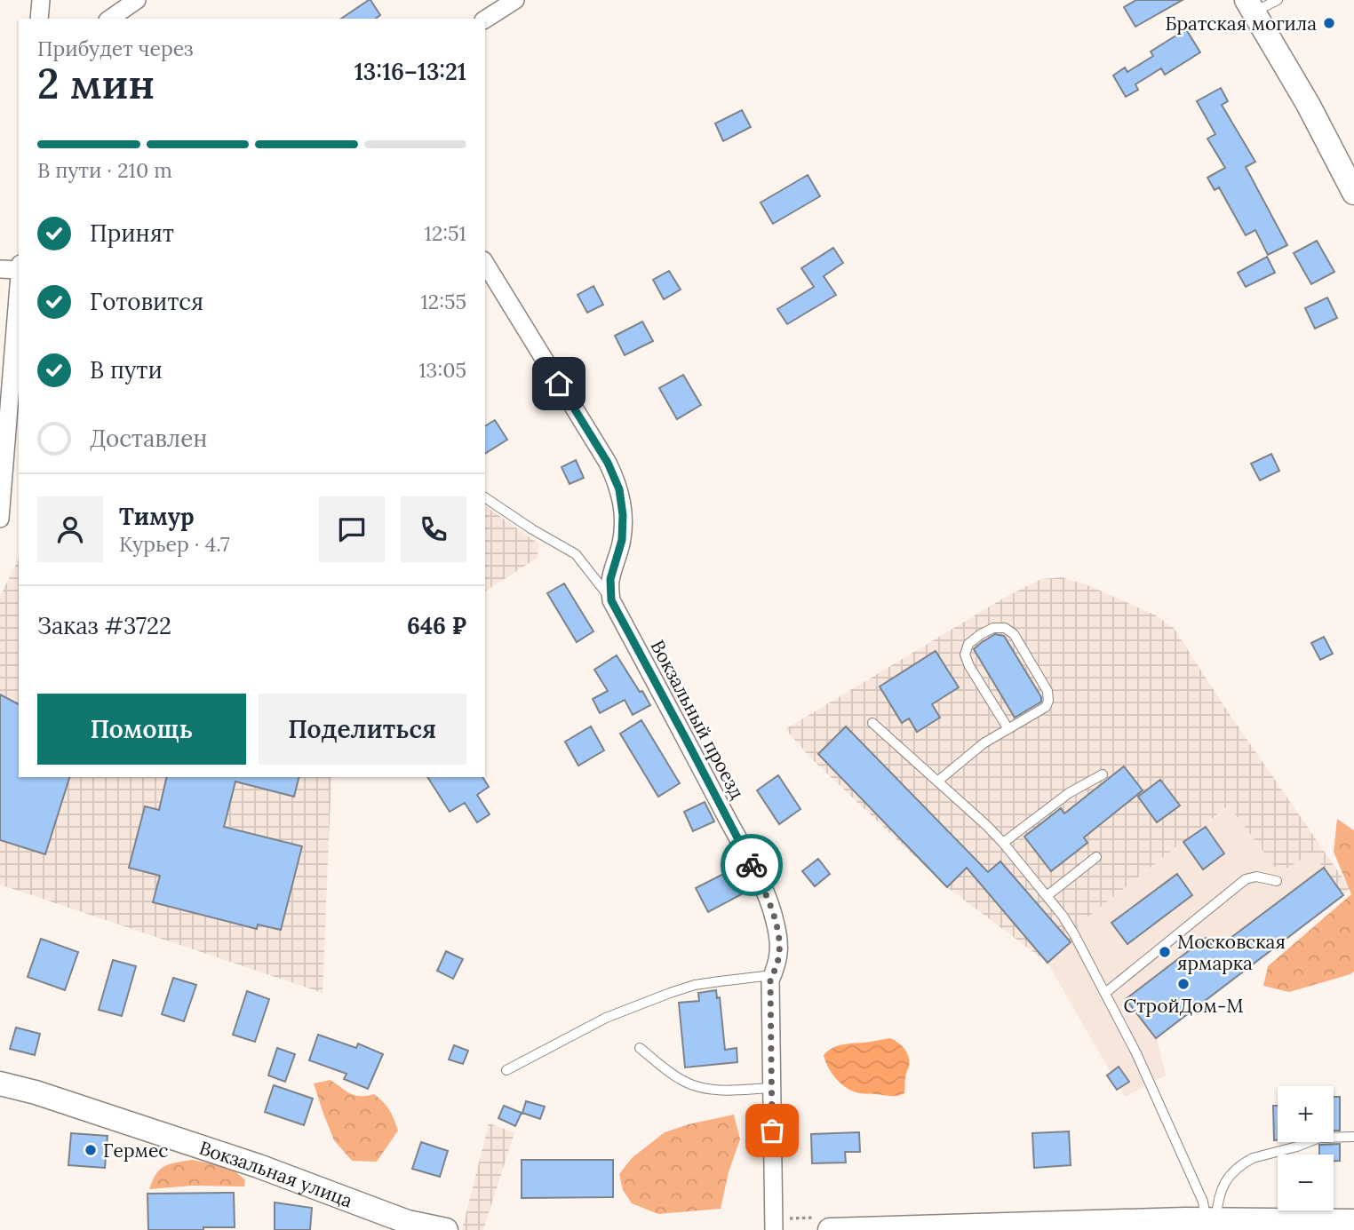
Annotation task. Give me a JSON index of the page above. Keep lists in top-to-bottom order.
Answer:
{
  "streets": {
    "main road": ["Вокзальная улица"],
    "street": ["Вокзальный проезд"]
  },
  "places": [
    "Братская могила",
    "Московская ярмарка",
    "СтройДом-М",
    "Гермес"
  ],
  "page": {
    "heading": ["2 мин", "Прибудет через", "13:16–13:21"],
    "panel": [
      "Тимур",
      "Курьер · 4.7",
      "Заказ #3722",
      "646 ₽"
    ],
    "bar": "В пути · 210 m",
    "list": [
      ["Принят", "12:51"],
      ["Готовится", "12:55"],
      ["В пути", "13:05"],
      "Доставлен"
    ],
    "buttons": ["Помощь", "Поделиться"],
    "map_buttons": ["+", "−"]
  }
}
